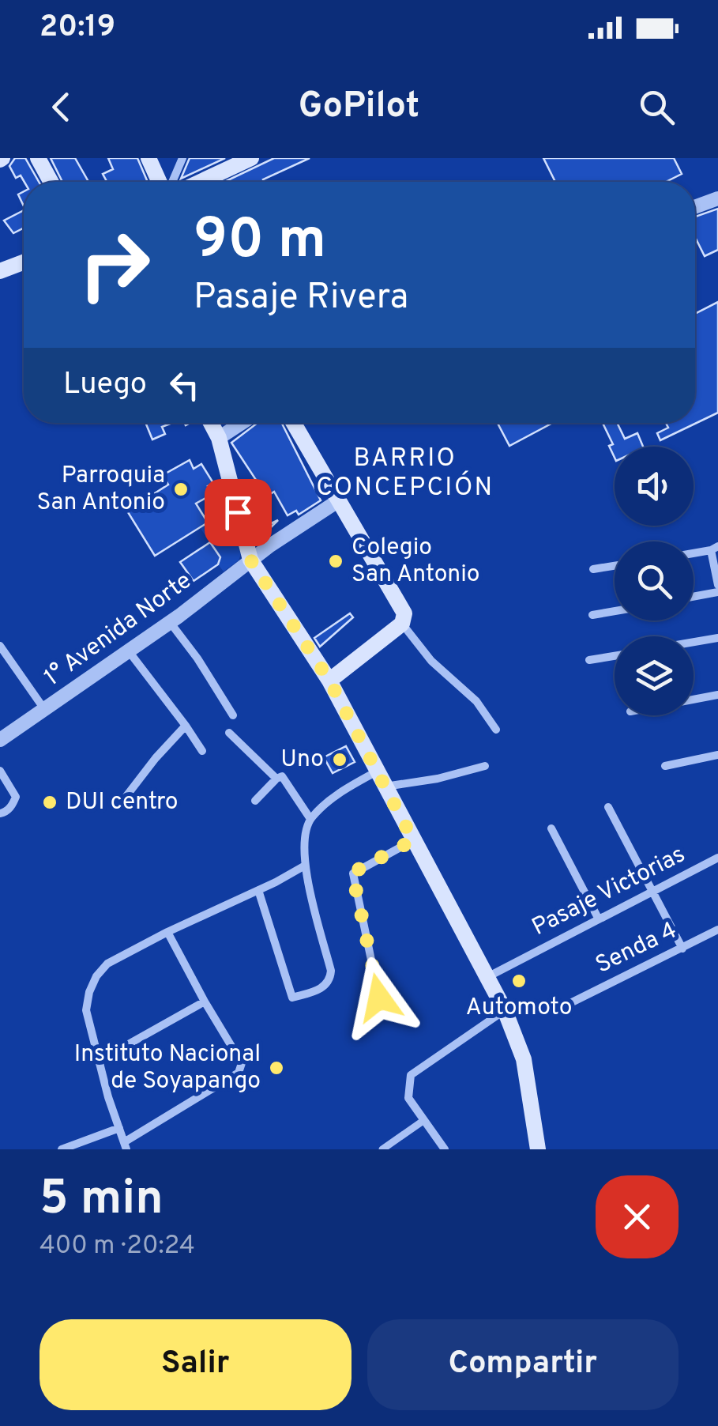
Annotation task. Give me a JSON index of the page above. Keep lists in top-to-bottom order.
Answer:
{
  "streets": {
    "street": ["1° Avenida Norte", "Pasaje Victorias", "Senda 4"]
  },
  "districts": ["BARRIO CONCEPCIÓN"],
  "places": [
    "Parroquia San Antonio",
    "Colegio San Antonio",
    "Uno",
    "DUI centro",
    "Automoto",
    "Instituto Nacional de Soyapango"
  ],
  "page": {
    "status": "20:19",
    "header": "GoPilot",
    "turn": ["90 m", "Pasaje Rivera"],
    "then": "Luego",
    "heading": ["5 min", "400 m · 20:24"],
    "buttons": ["Salir", "Compartir"]
  }
}
